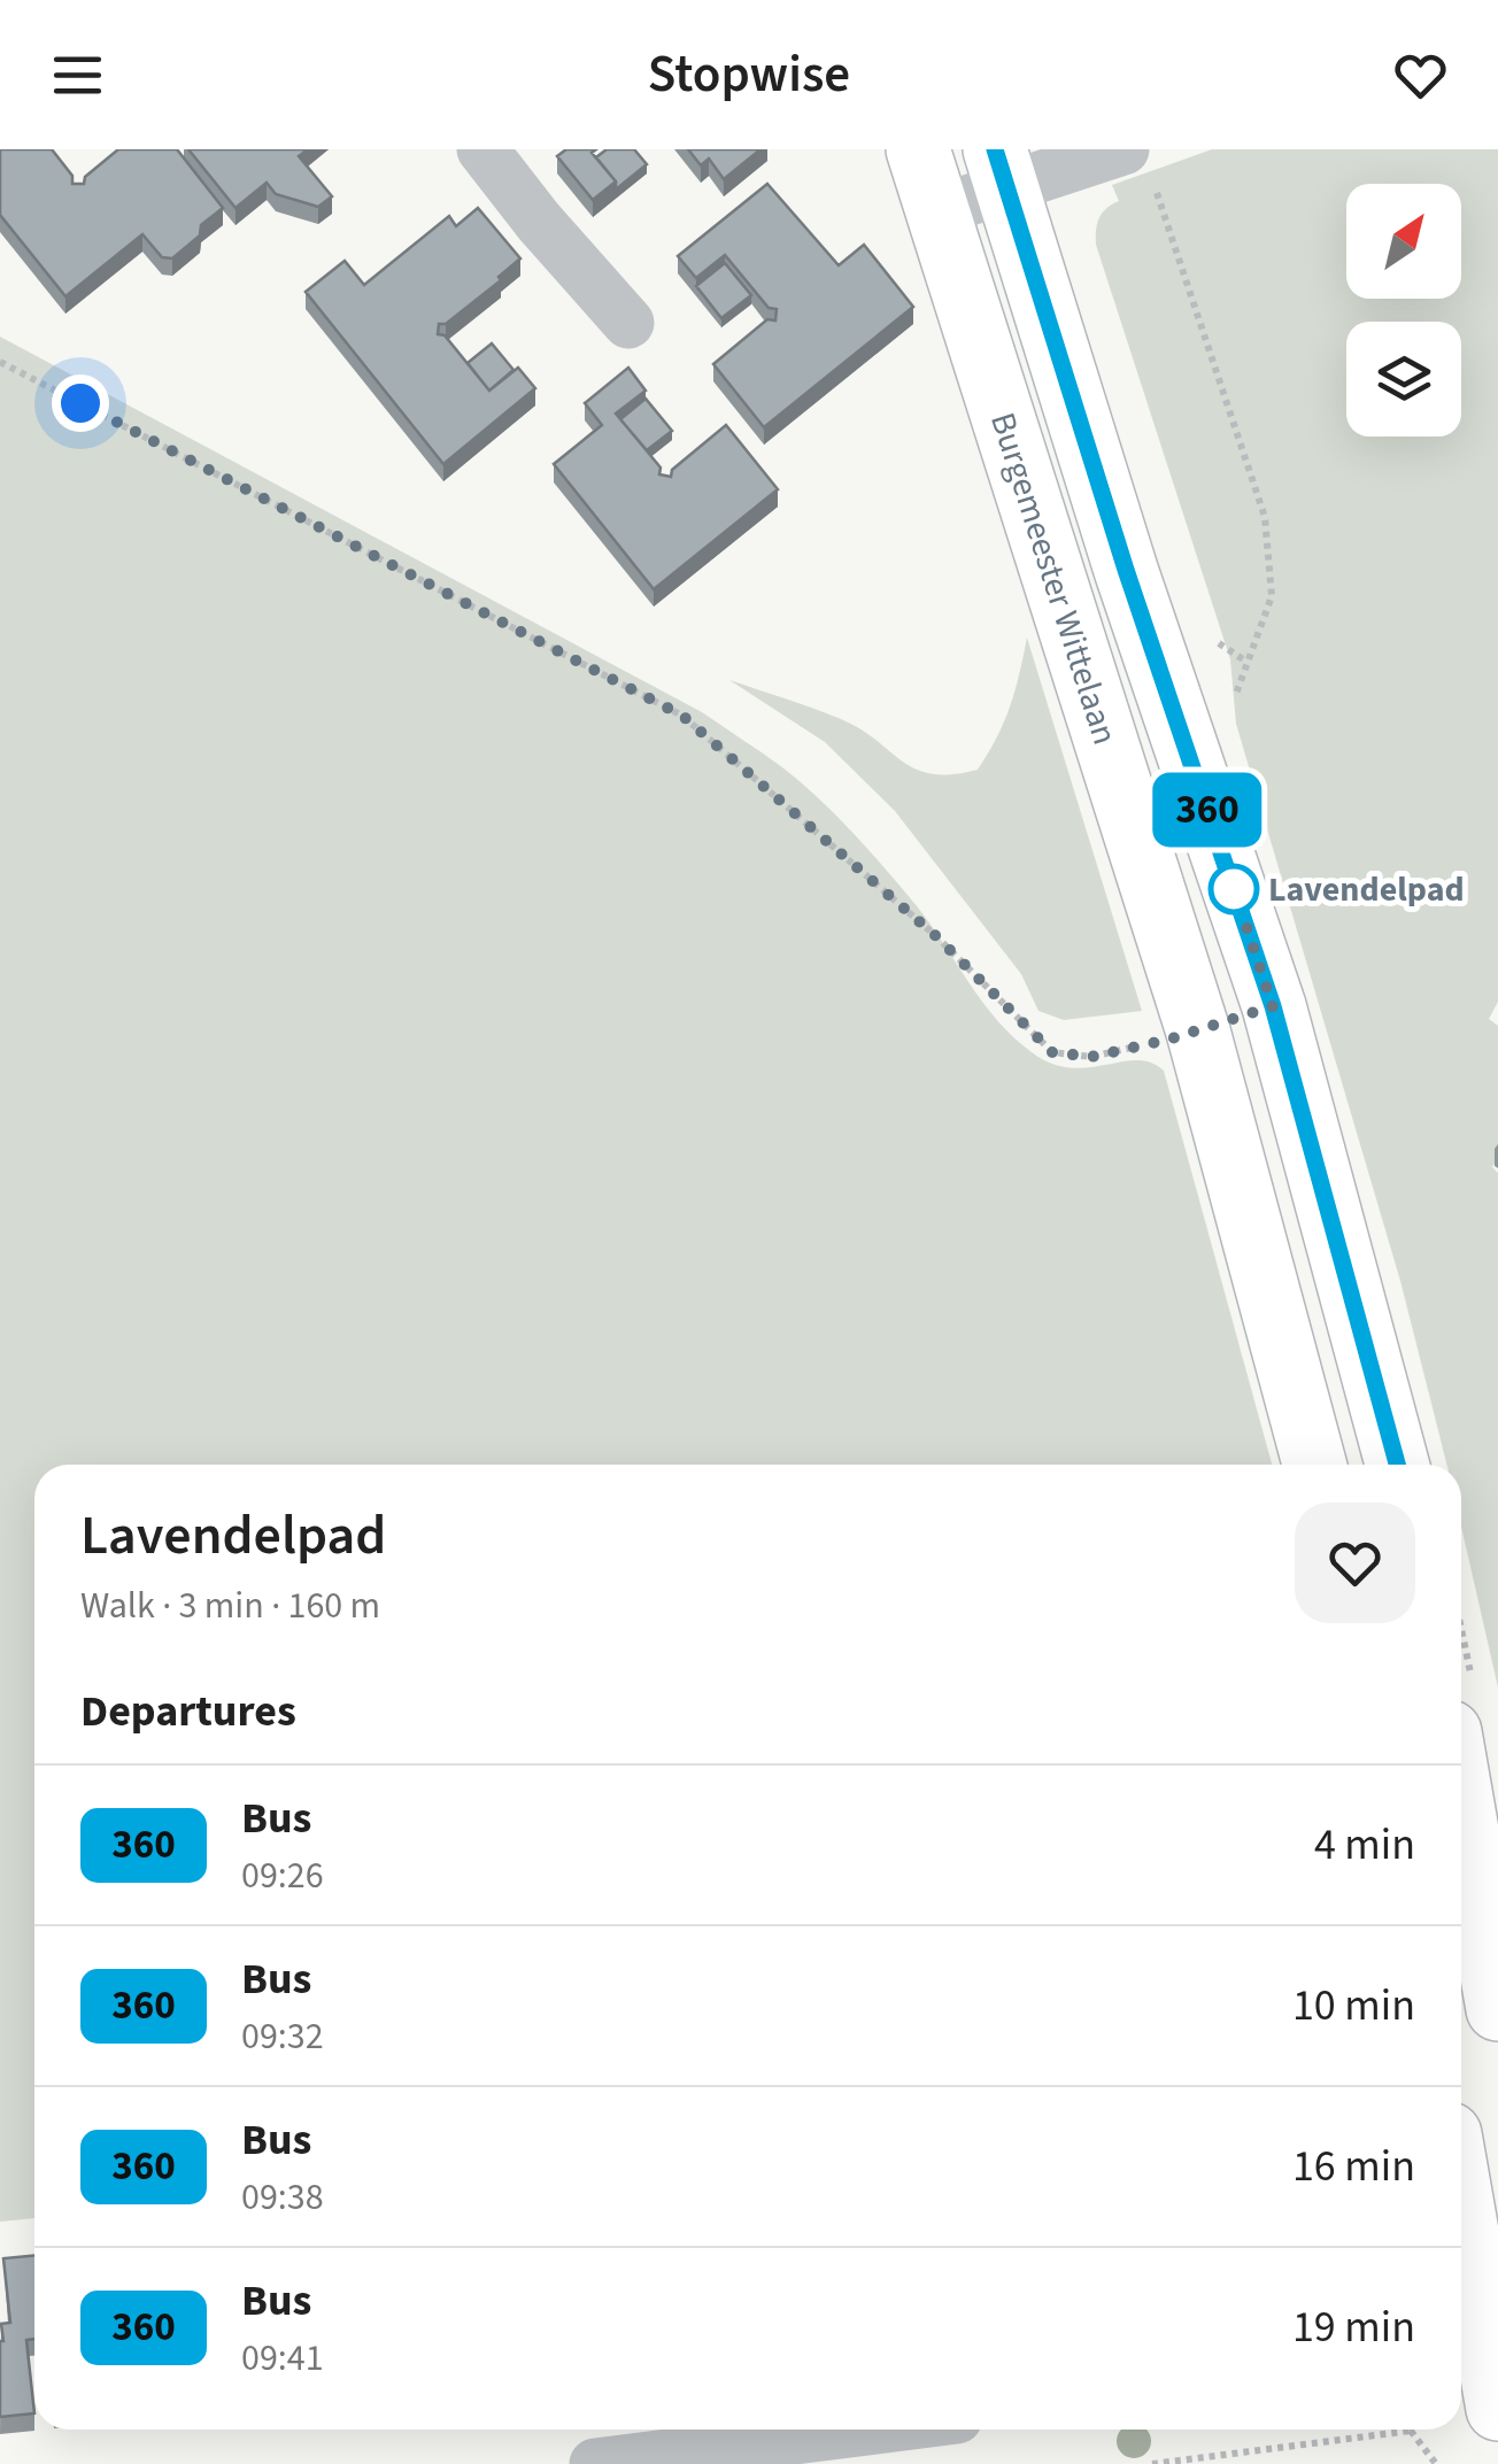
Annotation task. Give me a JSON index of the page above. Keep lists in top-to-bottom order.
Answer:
{
  "streets": {
    "street": ["Burgemeester Wittelaan"]
  },
  "places": ["Lavendelpad"],
  "lines": ["bus line 360"],
  "north": "top right",
  "page": {
    "header": "Stopwise",
    "on_map": "360",
    "heading": [
      ["Lavendelpad", "Walk · 3 min · 160 m"],
      "Departures"
    ],
    "list": [
      {
        "mark": "360",
        "name": "Bus",
        "note": "09:26",
        "value": "4 min"
      },
      {
        "mark": "360",
        "name": "Bus",
        "note": "09:32",
        "value": "10 min"
      },
      {
        "mark": "360",
        "name": "Bus",
        "note": "09:38",
        "value": "16 min"
      },
      {
        "mark": "360",
        "name": "Bus",
        "note": "09:41",
        "value": "19 min"
      }
    ]
  }
}
